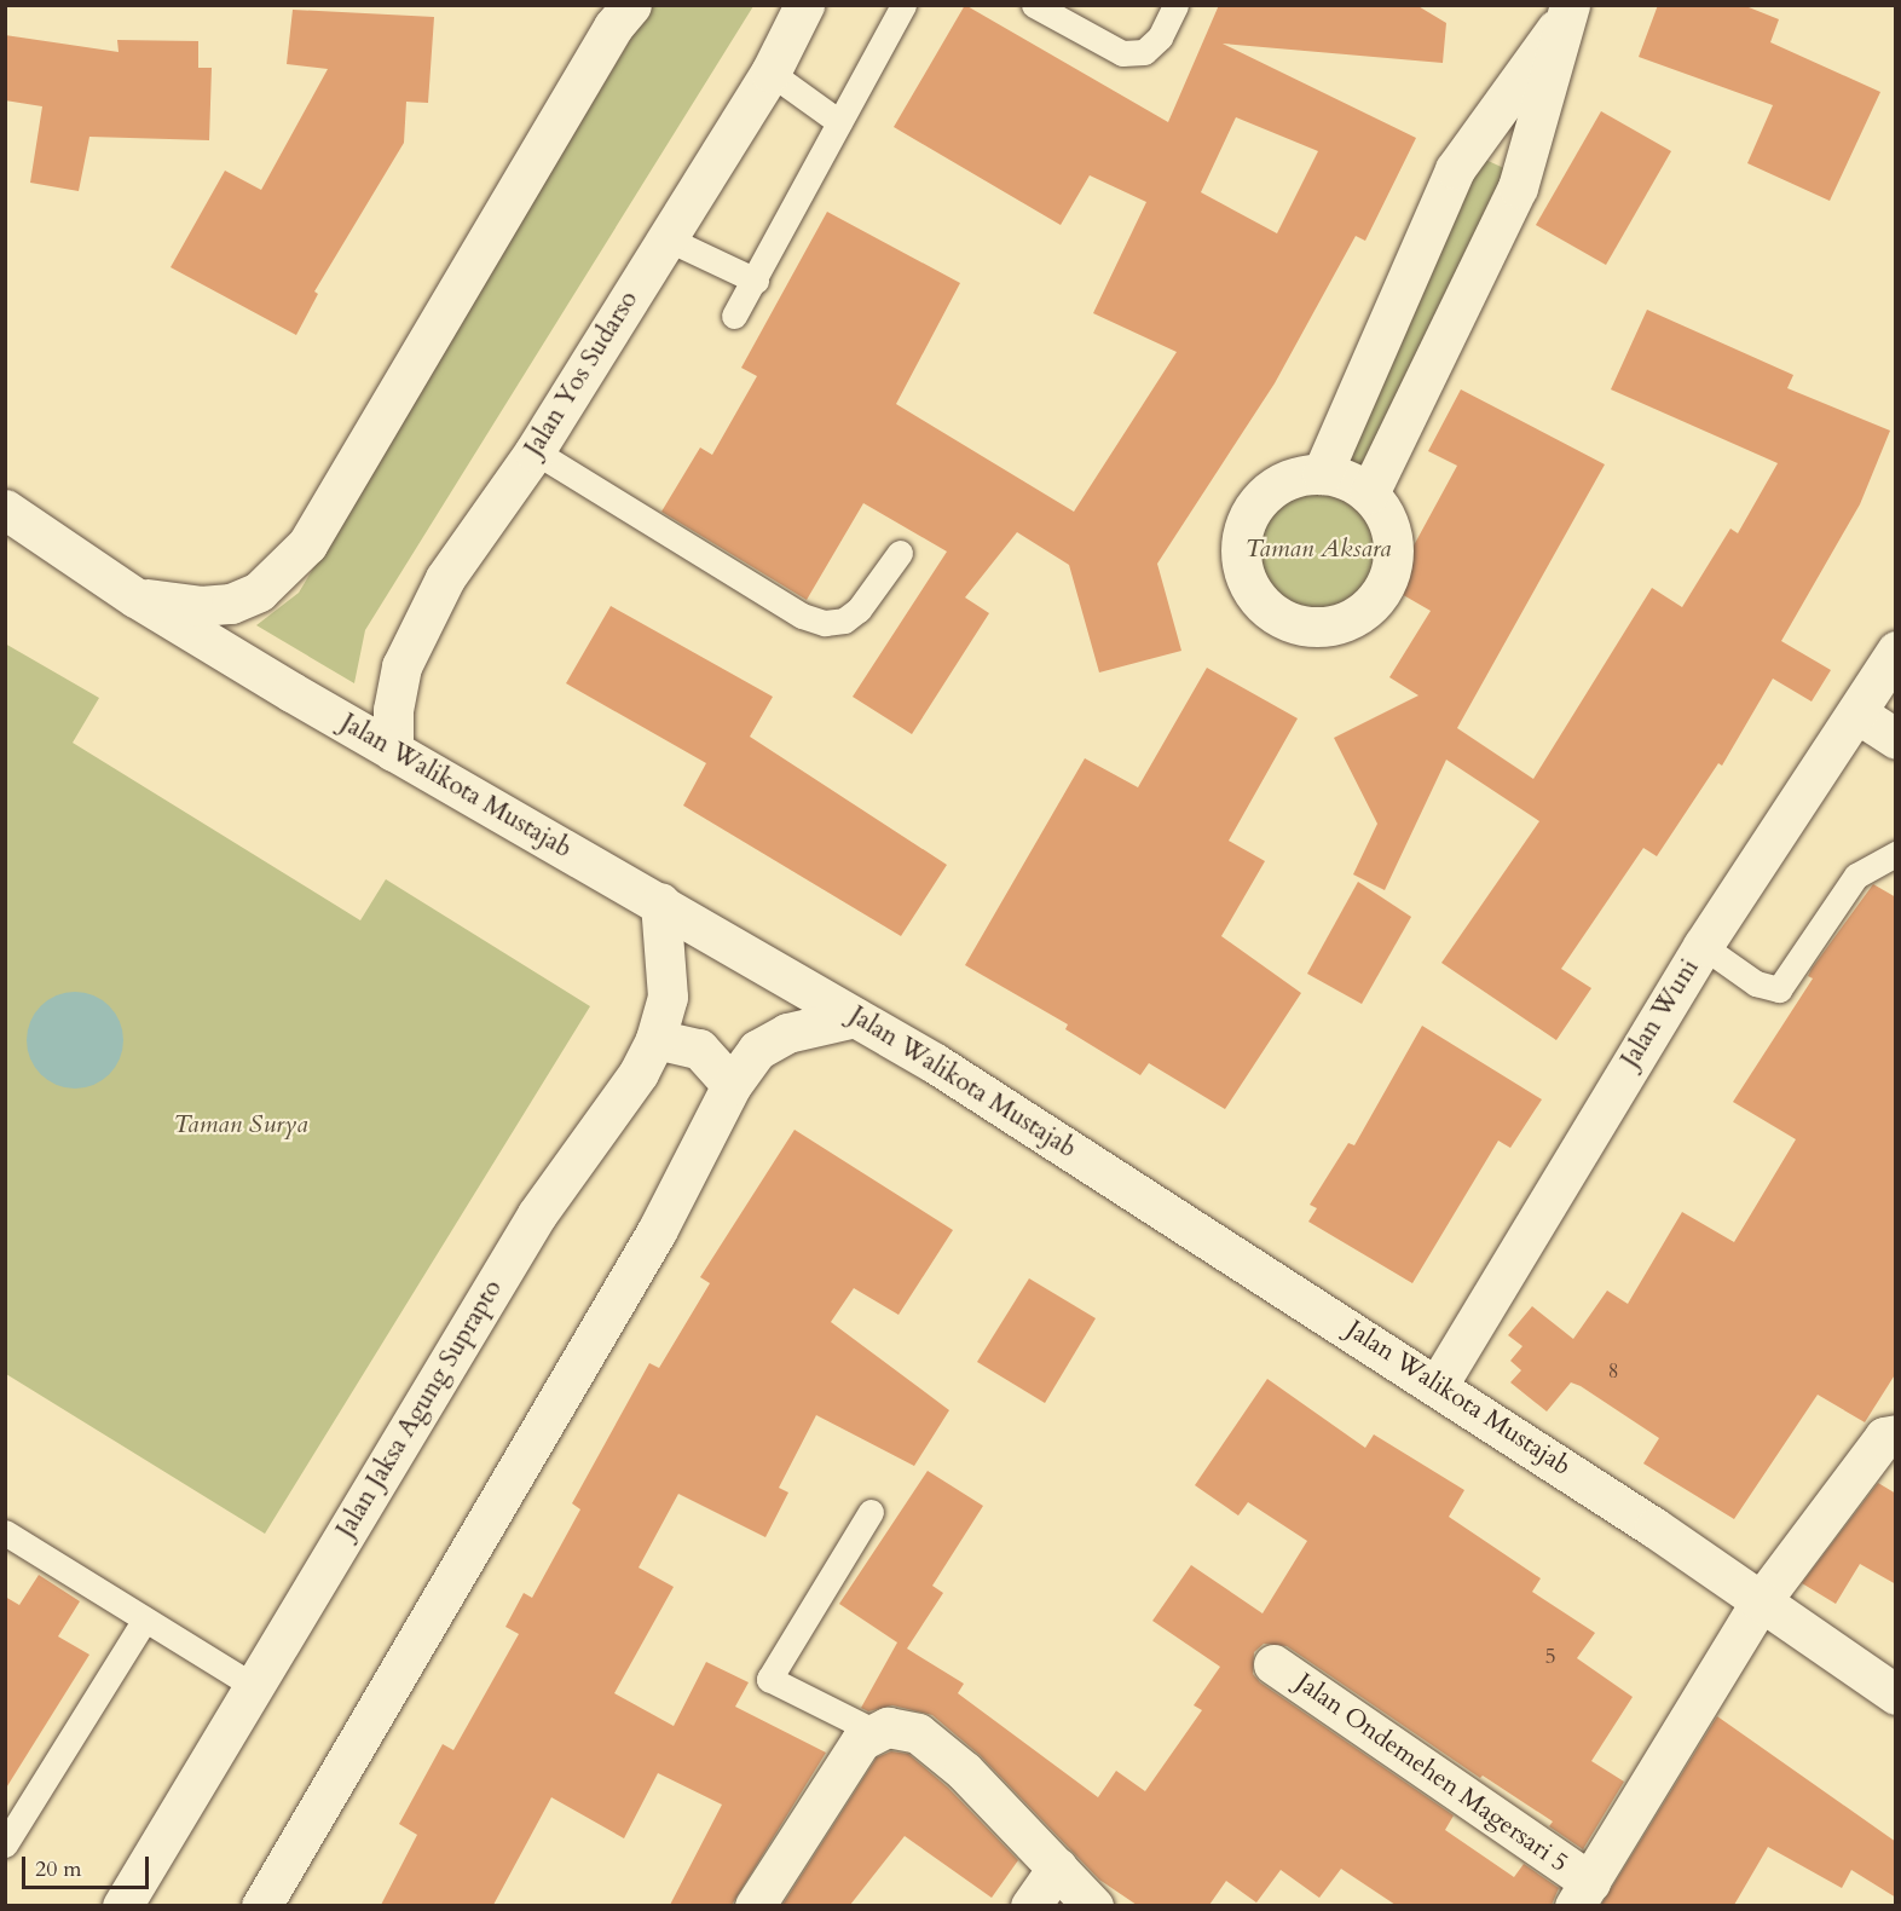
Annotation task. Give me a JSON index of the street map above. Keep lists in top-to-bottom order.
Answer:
{
  "streets": {
    "street": [
      "Jalan Yos Sudarso",
      "Jalan Walikota Mustajab",
      "Jalan Wuni",
      "Jalan Jaksa Agung Suprapto",
      "Jalan Ondemehen Magersari 5"
    ]
  },
  "crossings": [
    ["Jalan Yos Sudarso", "Jalan Walikota Mustajab"],
    ["Jalan Walikota Mustajab", "Jalan Wuni"],
    ["Jalan Walikota Mustajab", "Jalan Jaksa Agung Suprapto"]
  ],
  "parks": ["Taman Aksara", "Taman Surya"],
  "house_numbers": ["8", "5"],
  "scale_bar": "20 m"
}
